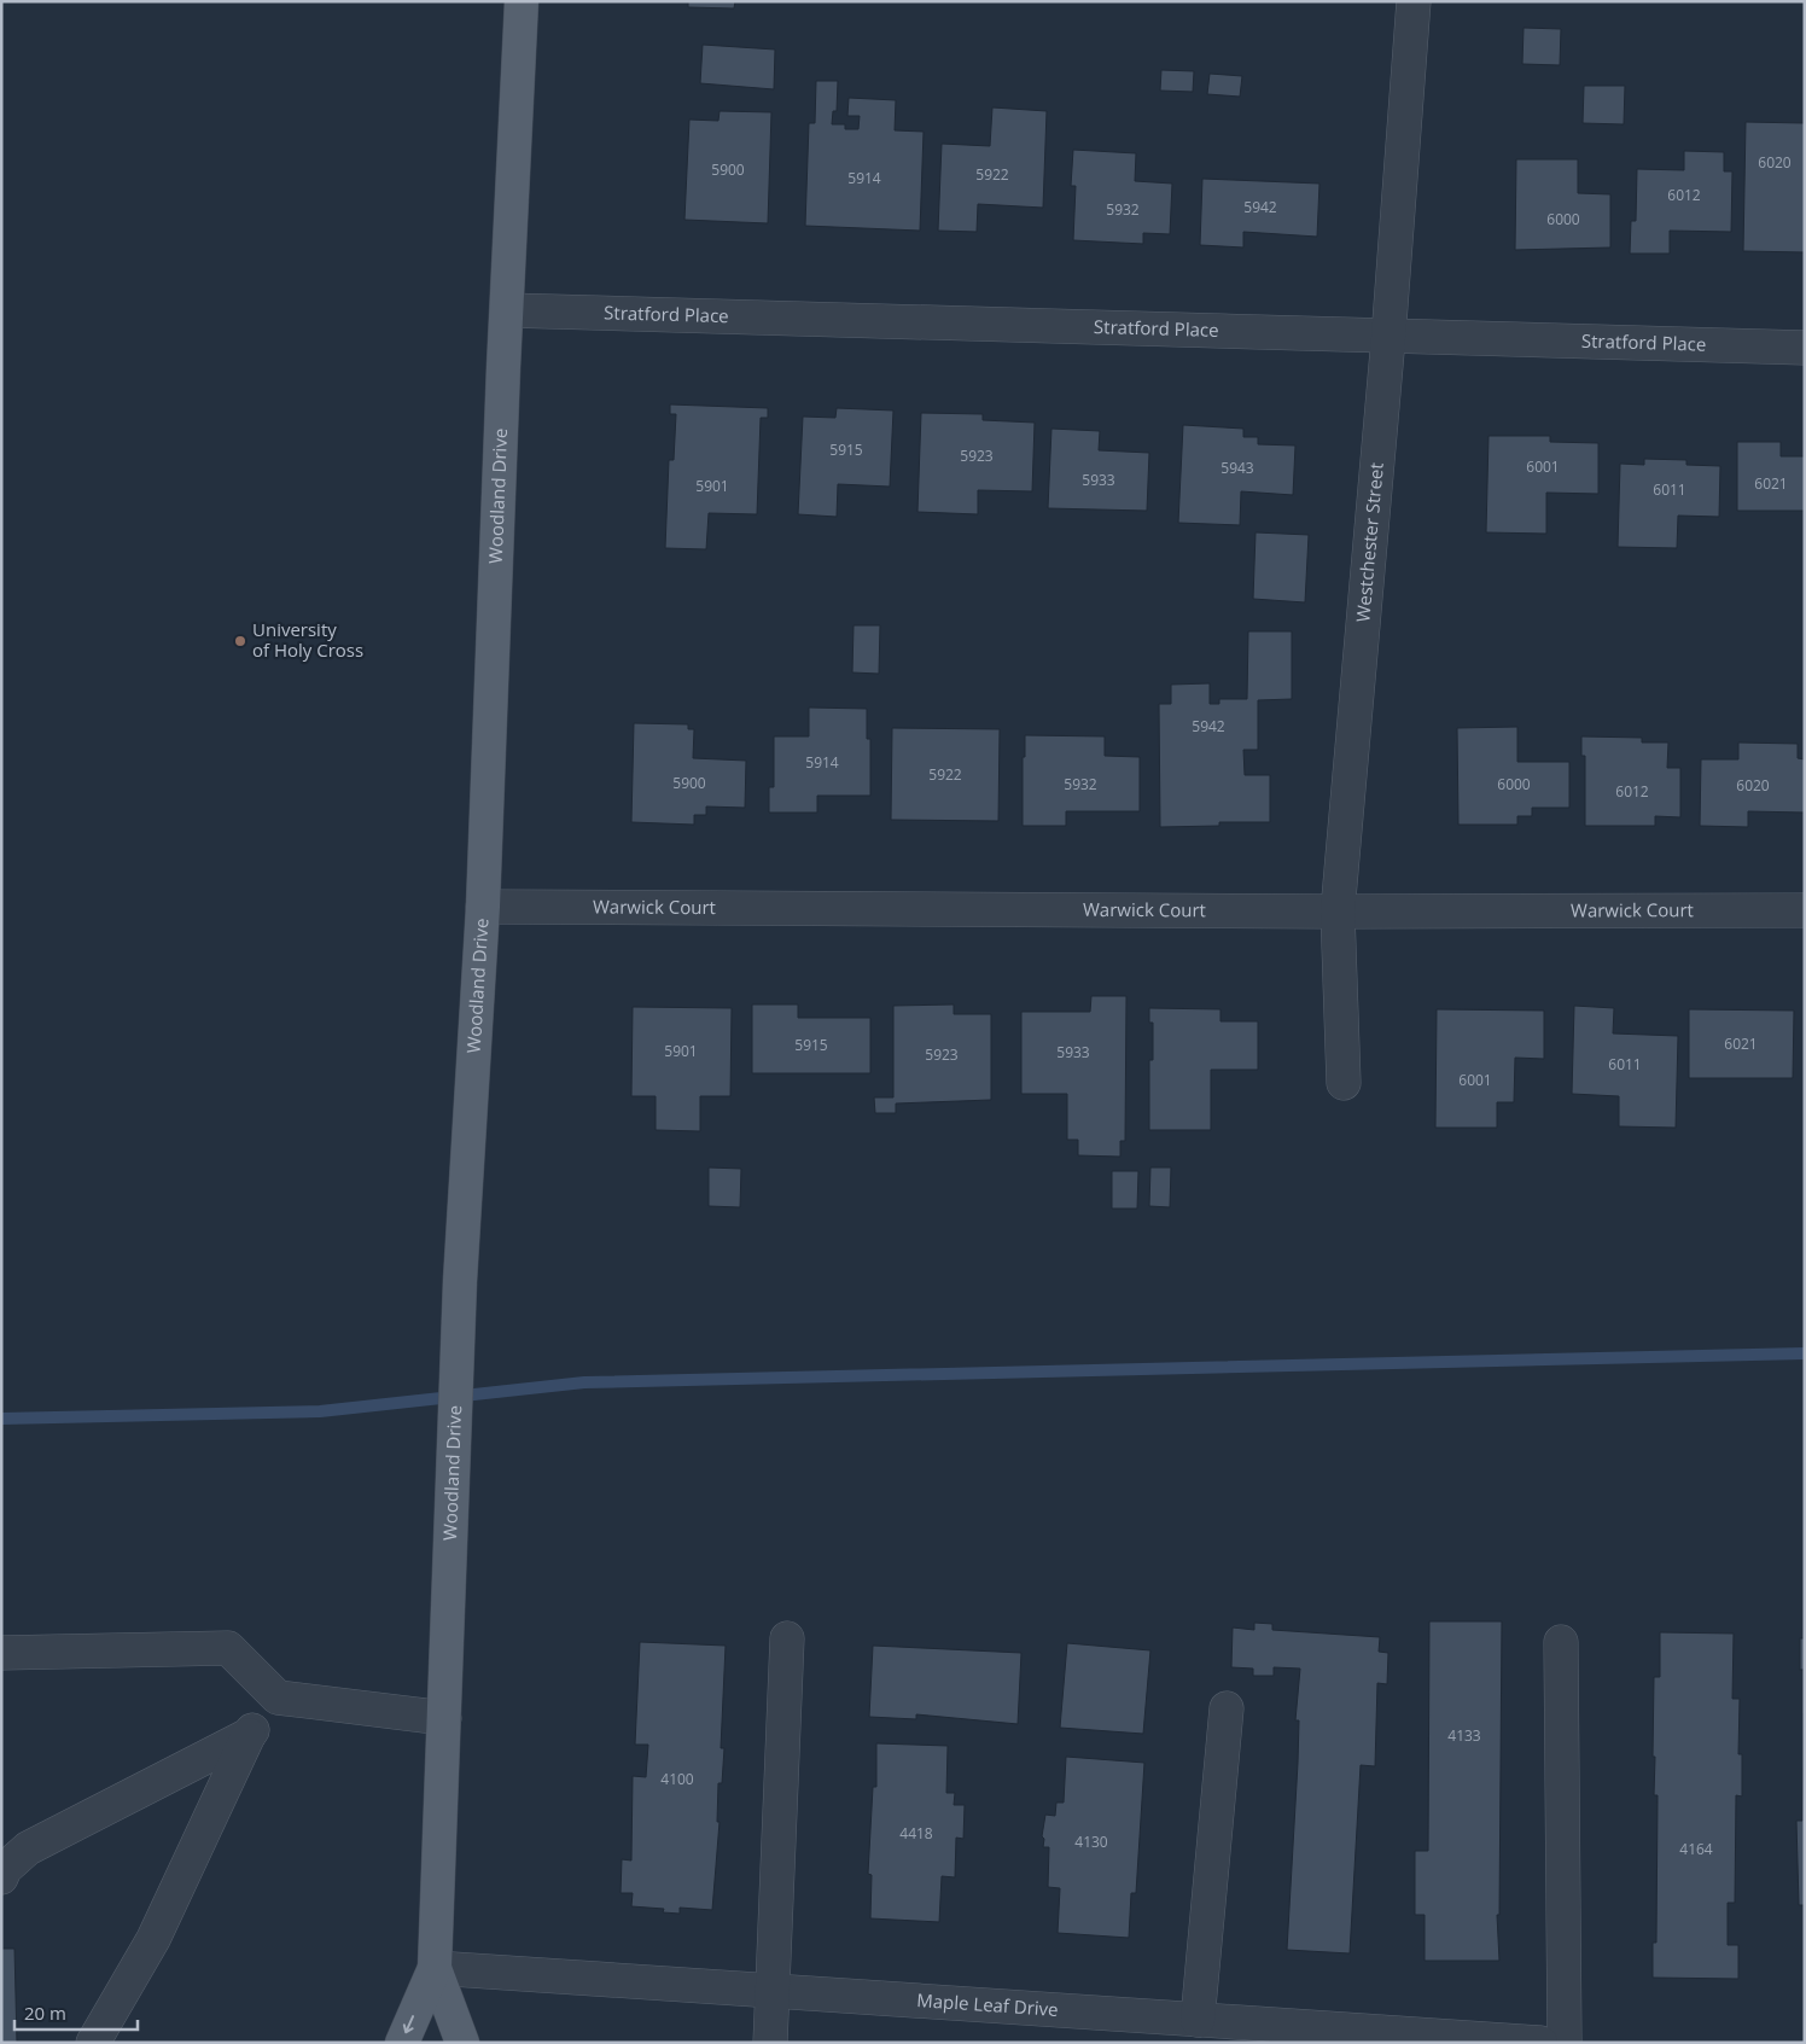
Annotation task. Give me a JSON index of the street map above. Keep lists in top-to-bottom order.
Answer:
{
  "streets": {
    "main road": ["Woodland Drive"],
    "street": [
      "Stratford Place",
      "Westchester Street",
      "Warwick Court",
      "Maple Leaf Drive"
    ]
  },
  "crossings": [
    ["Stratford Place", "Woodland Drive"],
    ["Stratford Place", "Westchester Street"],
    ["Woodland Drive", "Warwick Court"],
    ["Woodland Drive", "Maple Leaf Drive"],
    ["Westchester Street", "Warwick Court"]
  ],
  "places": ["University of Holy Cross"],
  "house_numbers": [
    "6020",
    "5900",
    "5922",
    "5914",
    "6012",
    "5942",
    "5932",
    "6000",
    "5915",
    "5923",
    "6001",
    "5943",
    "5933",
    "6021",
    "5901",
    "6011",
    "5942",
    "5914",
    "5922",
    "5900",
    "5932",
    "6000",
    "6020",
    "6012",
    "6021",
    "5915",
    "5901",
    "5933",
    "5923",
    "6011",
    "6001",
    "4133",
    "4100",
    "4418",
    "4130",
    "4164"
  ],
  "scale_bar": "20 m"
}
